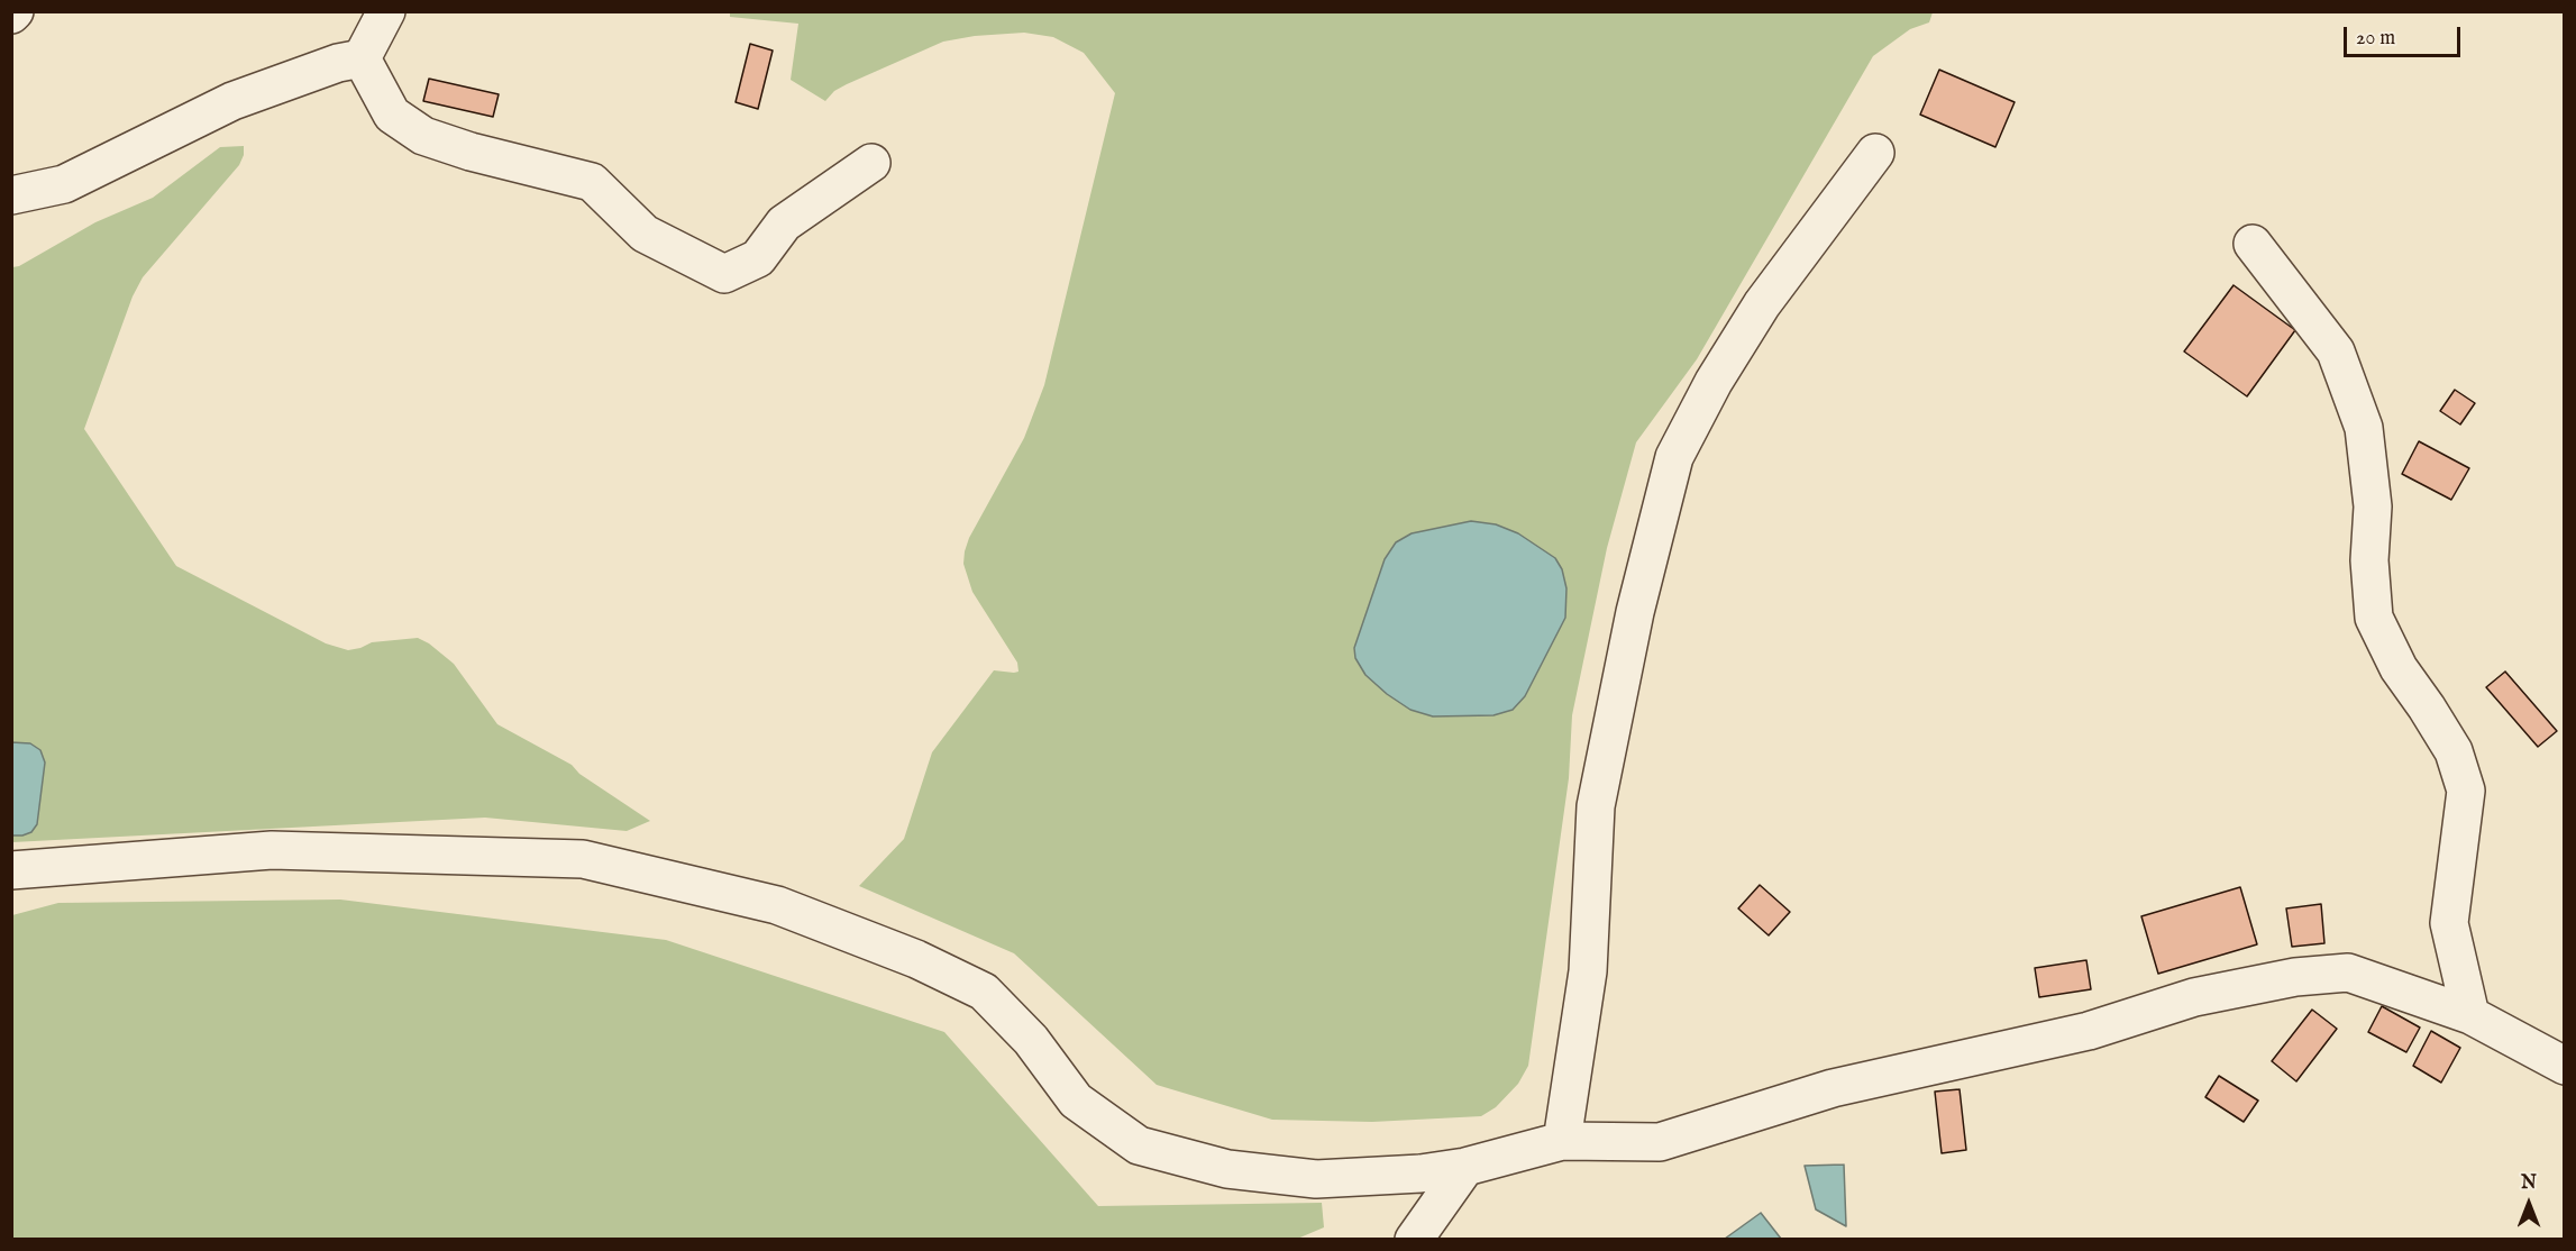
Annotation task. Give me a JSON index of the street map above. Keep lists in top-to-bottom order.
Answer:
{
  "scale_bar": "20 m",
  "north": "top"
}
